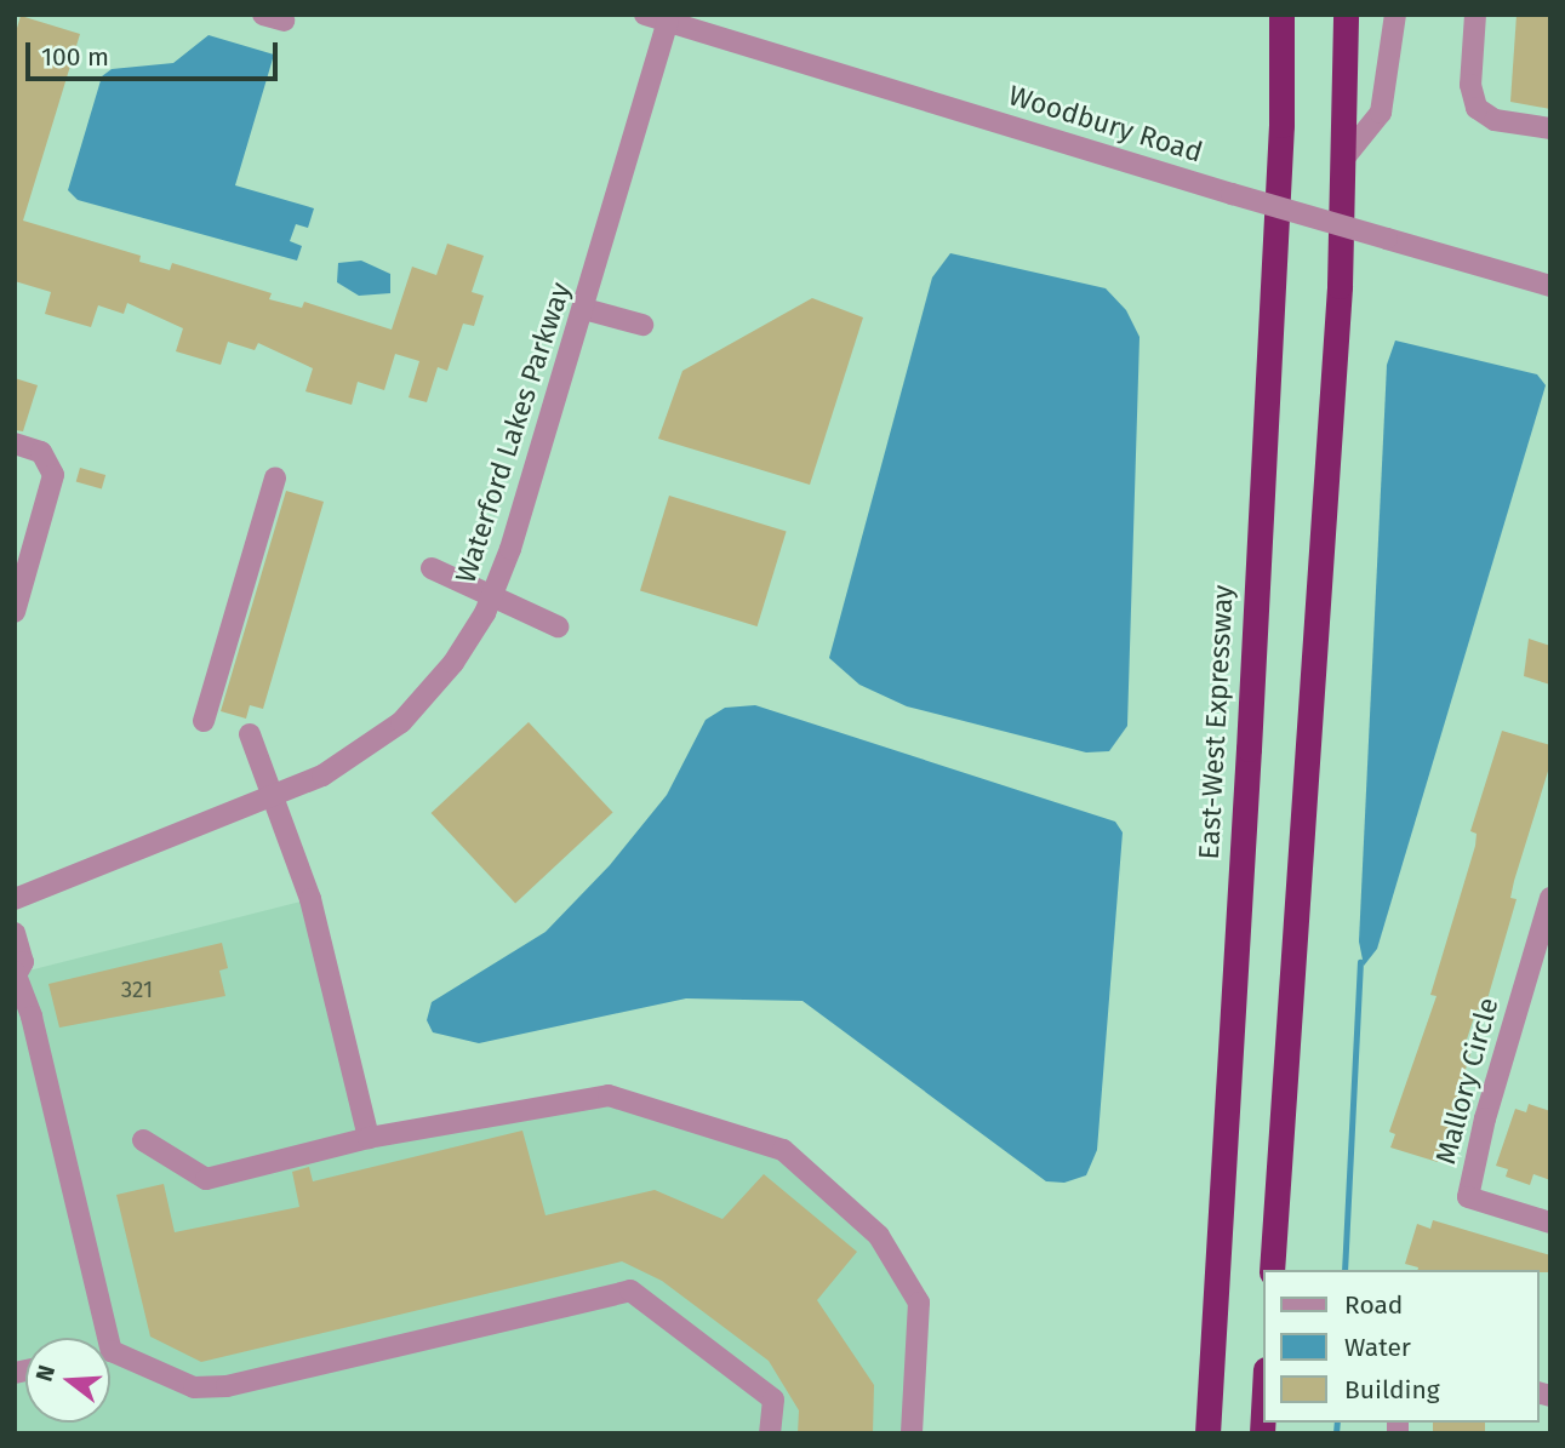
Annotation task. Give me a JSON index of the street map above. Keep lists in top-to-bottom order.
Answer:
{
  "streets": {
    "highway": ["East-West Expressway"],
    "street": ["Woodbury Road", "Waterford Lakes Parkway", "Mallory Circle"]
  },
  "crossings": [
    ["Woodbury Road", "Waterford Lakes Parkway"]
  ],
  "house_numbers": ["321"],
  "legend": ["Road", "Water", "Building"],
  "scale_bar": "100 m",
  "north": "left"
}
